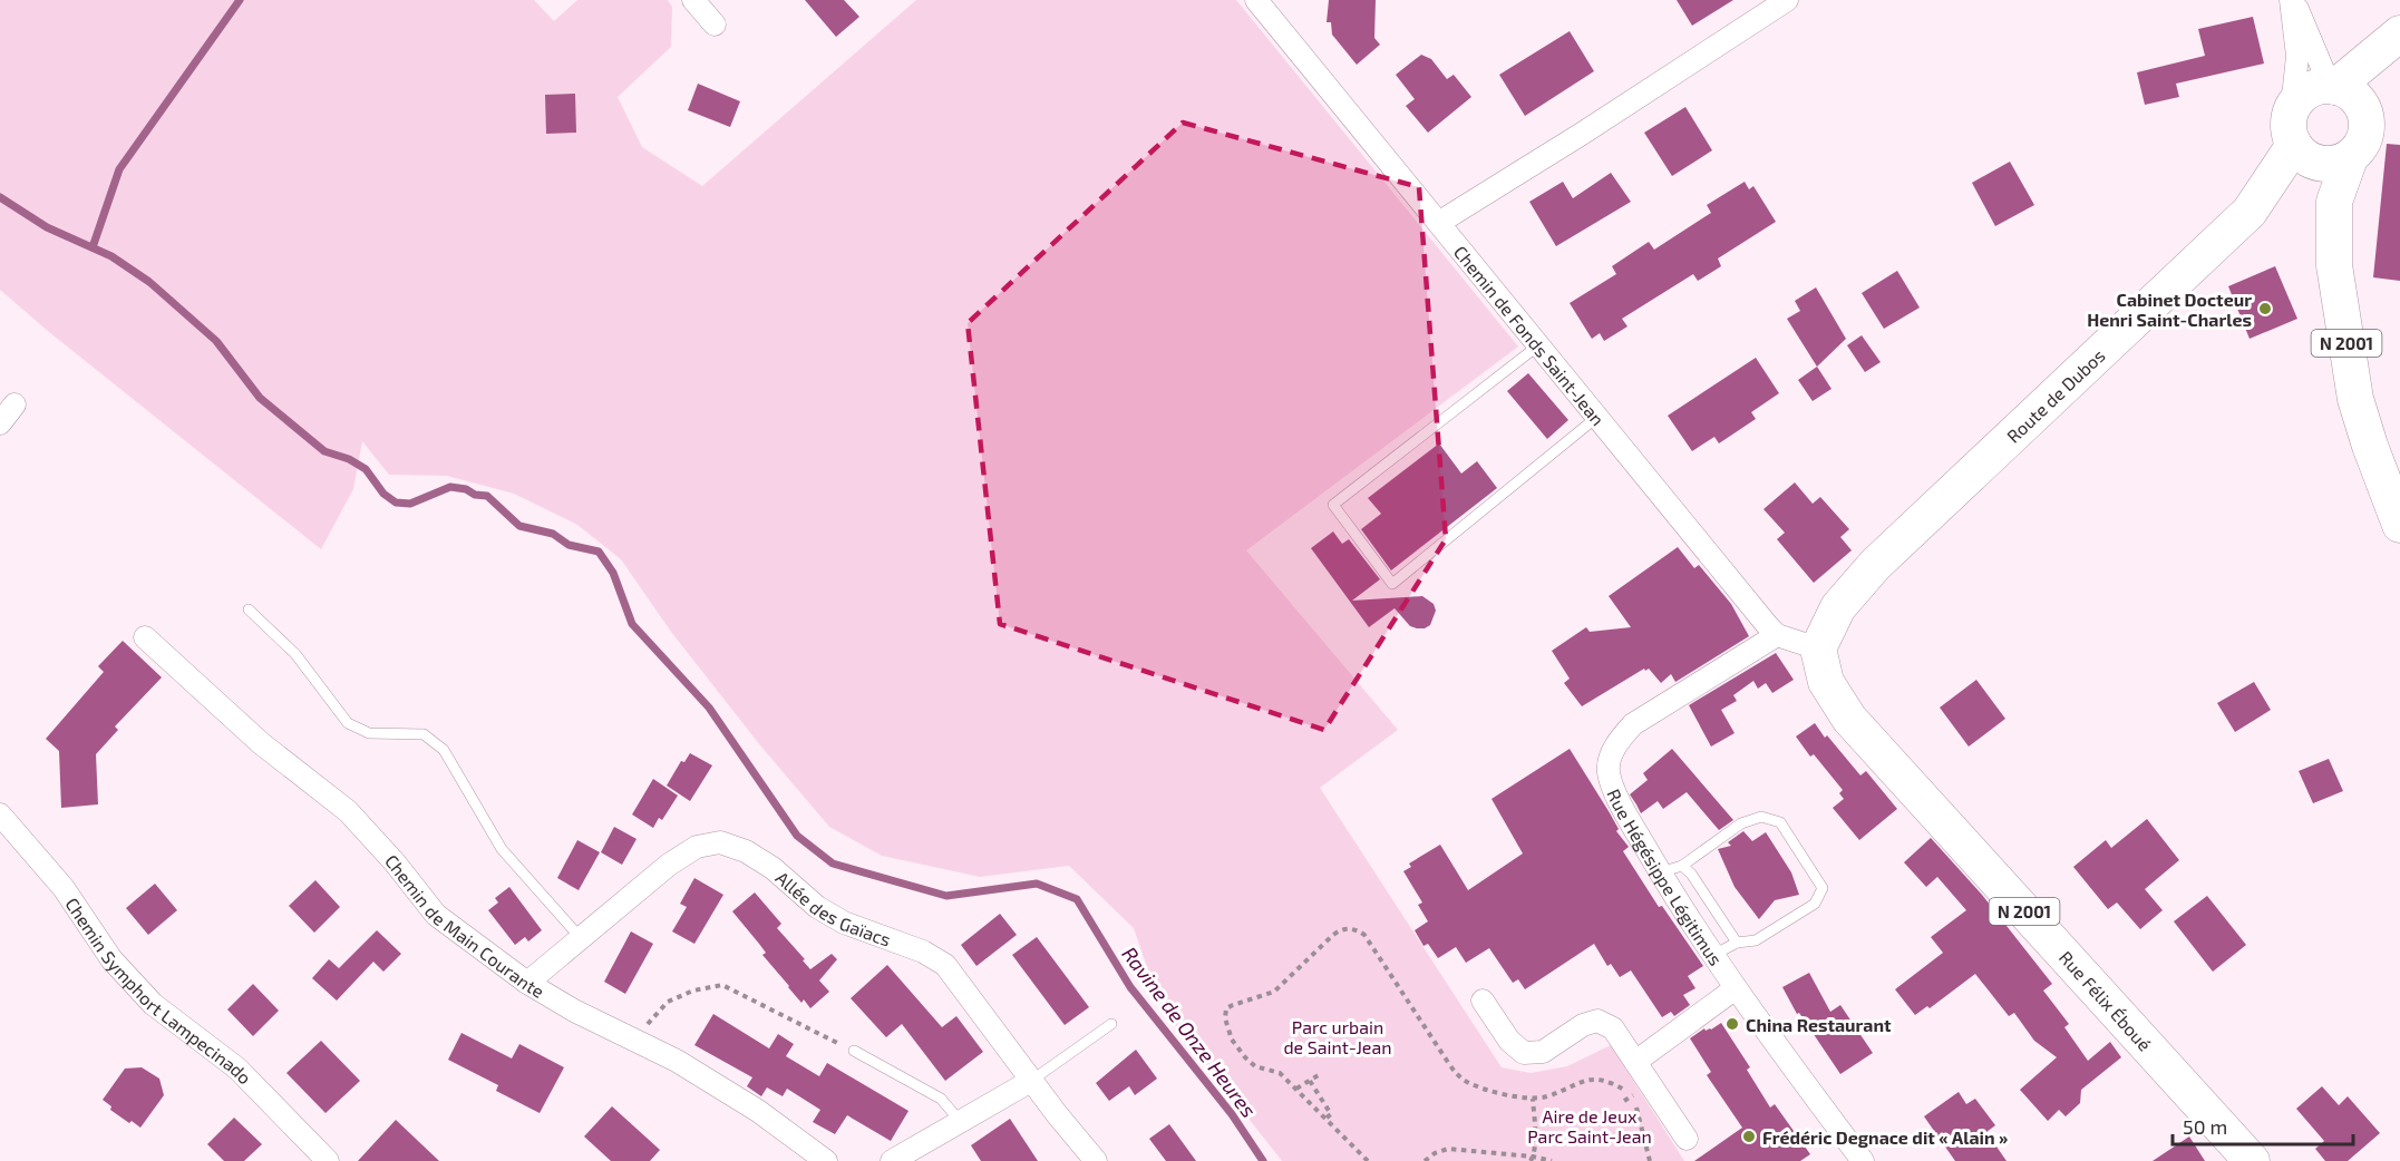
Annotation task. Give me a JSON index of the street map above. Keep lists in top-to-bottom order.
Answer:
{
  "streets": {
    "main road": ["N 2001", "Route de Dubos", "Rue Félix Éboué"],
    "street": [
      "Chemin de Fonds Saint-Jean",
      "Rue Hégésippe Légitimus",
      "Allée des Gaïacs",
      "Chemin de Main Courante",
      "Chemin Symphort Lampecinado"
    ]
  },
  "crossings": [
    ["Chemin de Fonds Saint-Jean", "Rue Hégésippe Légitimus"],
    ["N 2001", "Route de Dubos"],
    ["Route de Dubos", "Rue Félix Éboué"],
    ["Allée des Gaïacs", "Chemin de Main Courante"]
  ],
  "water": ["Ravine de Onze Heures"],
  "parks": ["Parc urbain de Saint-Jean", "Aire de Jeux Parc Saint-Jean"],
  "places": ["Cabinet Docteur Henri Saint-Charles", "China Restaurant", "Frédéric Degnace dit « Alain »"],
  "scale_bar": "50 m"
}
